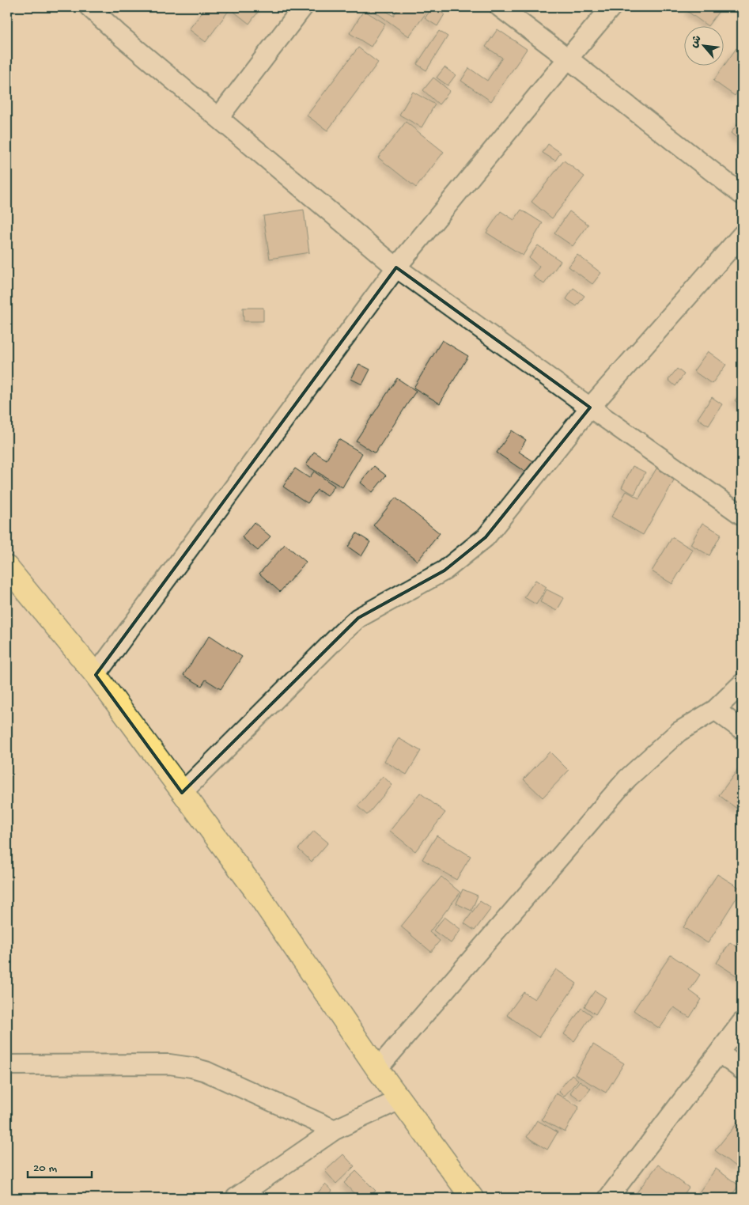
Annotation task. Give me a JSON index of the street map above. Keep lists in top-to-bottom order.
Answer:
{
  "scale_bar": "20 m",
  "north": "top left"
}
